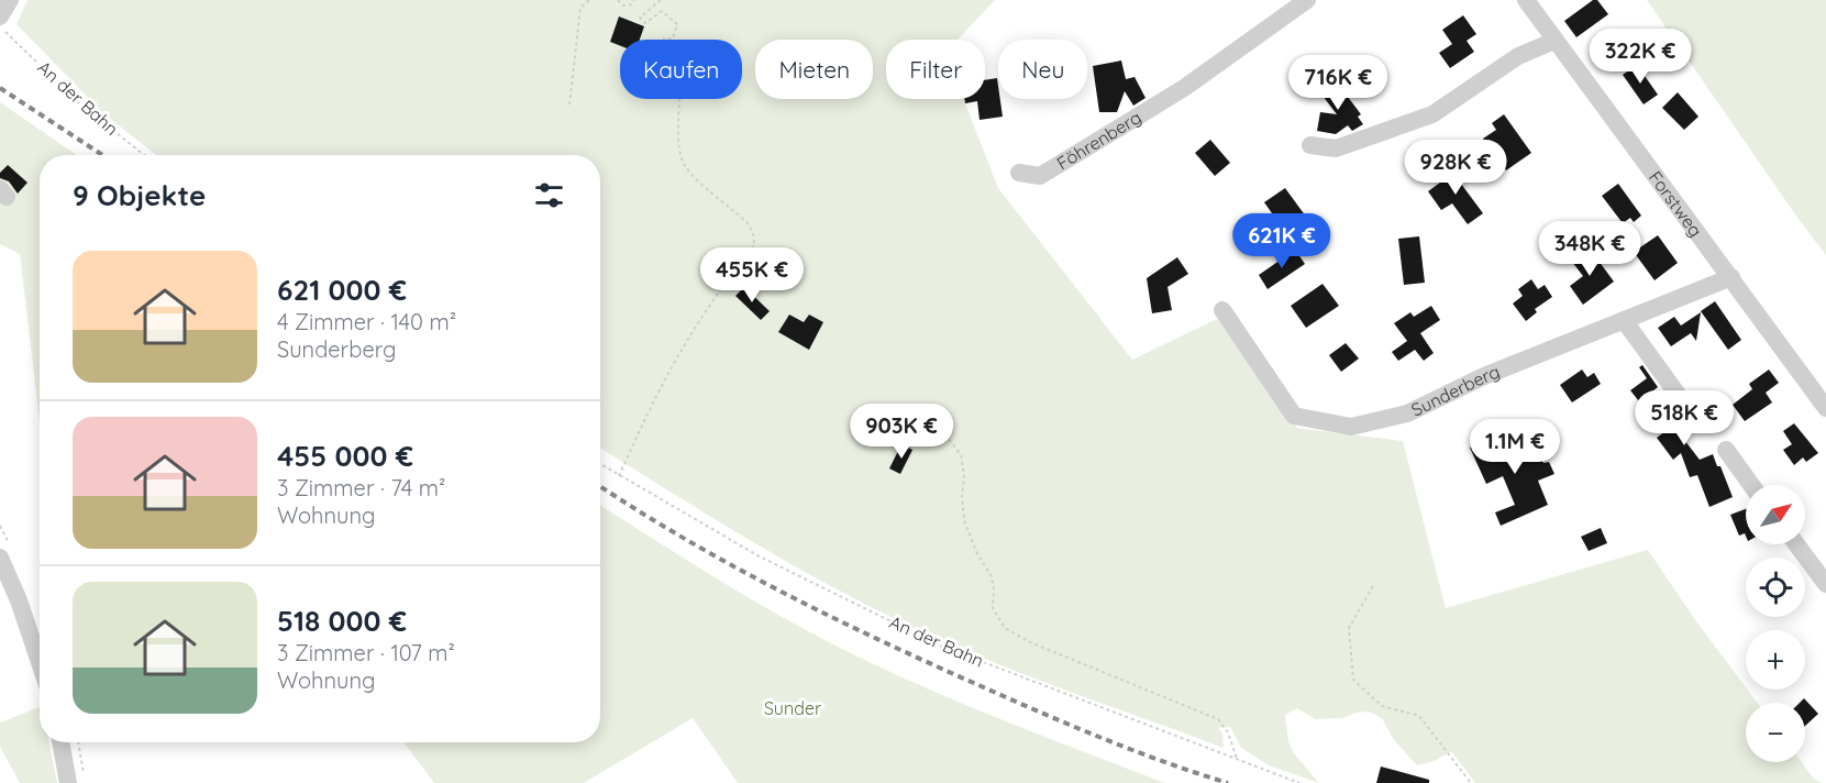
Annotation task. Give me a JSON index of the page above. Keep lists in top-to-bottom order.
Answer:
{
  "streets": {
    "street": ["Föhrenberg", "Forstweg", "Sunderberg"],
    "path": ["An der Bahn"]
  },
  "crossings": [
    ["Forstweg", "Sunderberg"]
  ],
  "parks": ["Sunder"],
  "north": "top right",
  "page": {
    "price": [
      "322K €",
      "716K €",
      "928K €",
      "621K €",
      "348K €",
      "455K €",
      "518K €",
      "903K €",
      "1.1M €"
    ],
    "chip": [
      "Kaufen",
      "Mieten",
      "Filter",
      "Neu"
    ],
    "heading": "9 Objekte",
    "list": [
      {
        "name": "621 000 €",
        "note": "4 Zimmer · 140 m² · Sunderberg"
      },
      {
        "name": "455 000 €",
        "note": "3 Zimmer · 74 m² · Wohnung"
      },
      {
        "name": "518 000 €",
        "note": "3 Zimmer · 107 m² · Wohnung"
      }
    ],
    "map_buttons": ["+", "−"]
  }
}
